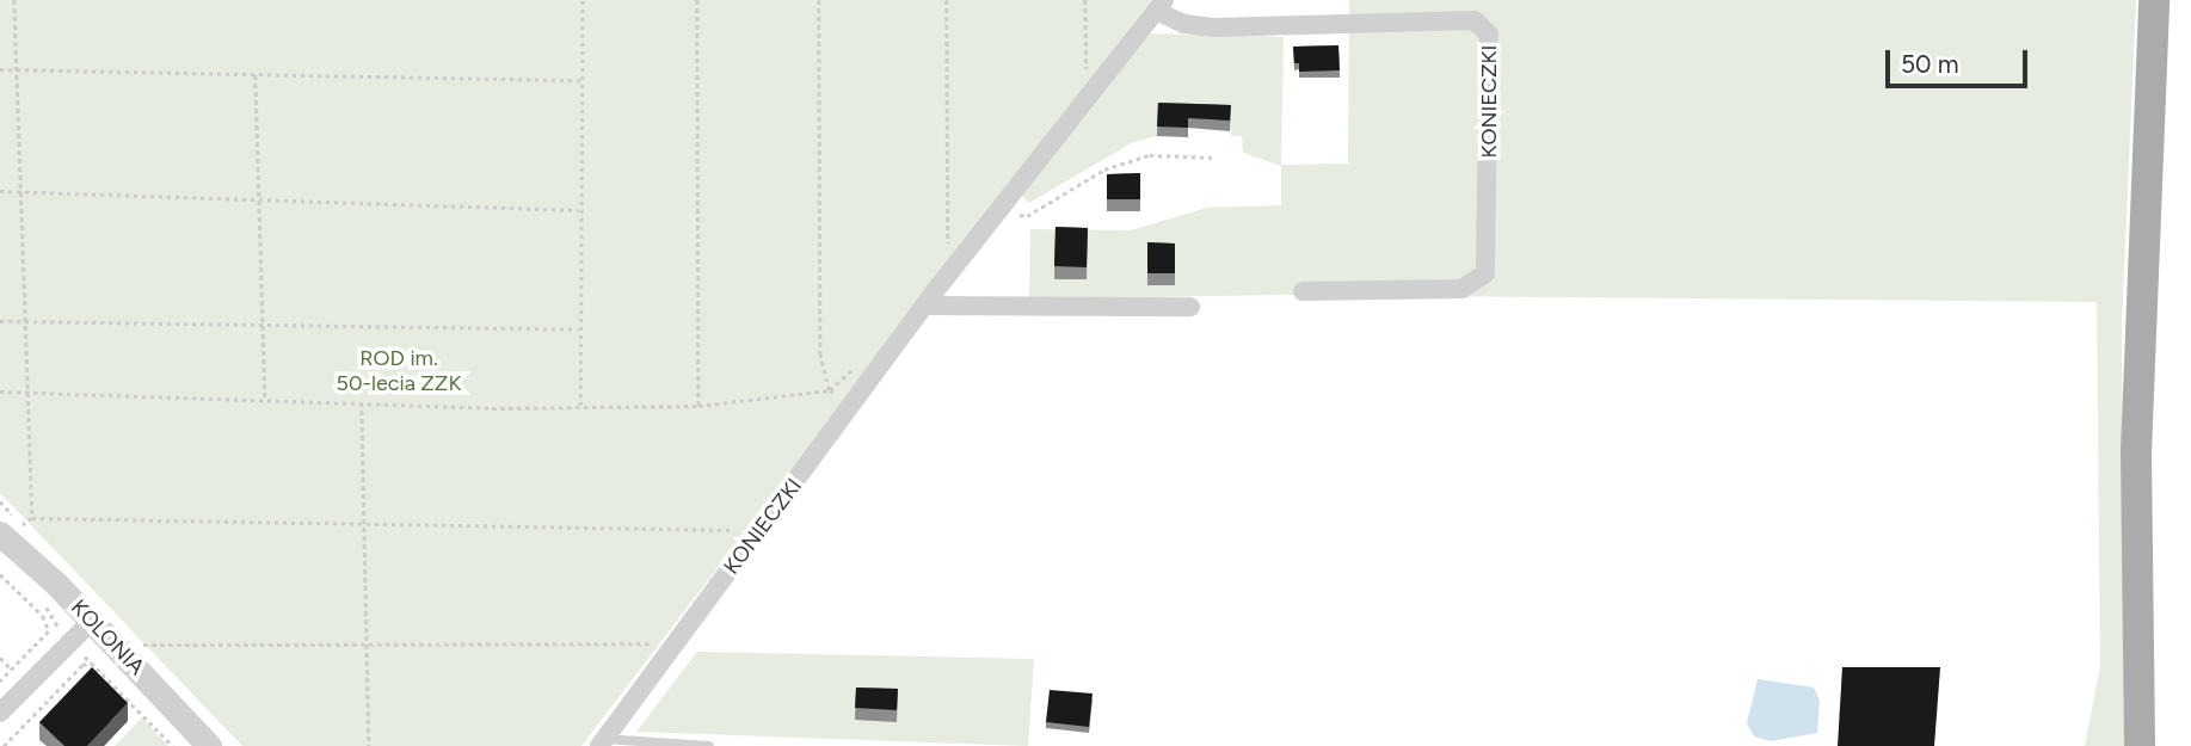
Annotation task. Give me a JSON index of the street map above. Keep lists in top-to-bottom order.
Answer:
{
  "streets": {
    "street": ["KONIECZKI", "KOLONIA"]
  },
  "parks": ["ROD im. 50-lecia ZZK"],
  "scale_bar": "50 m"
}
